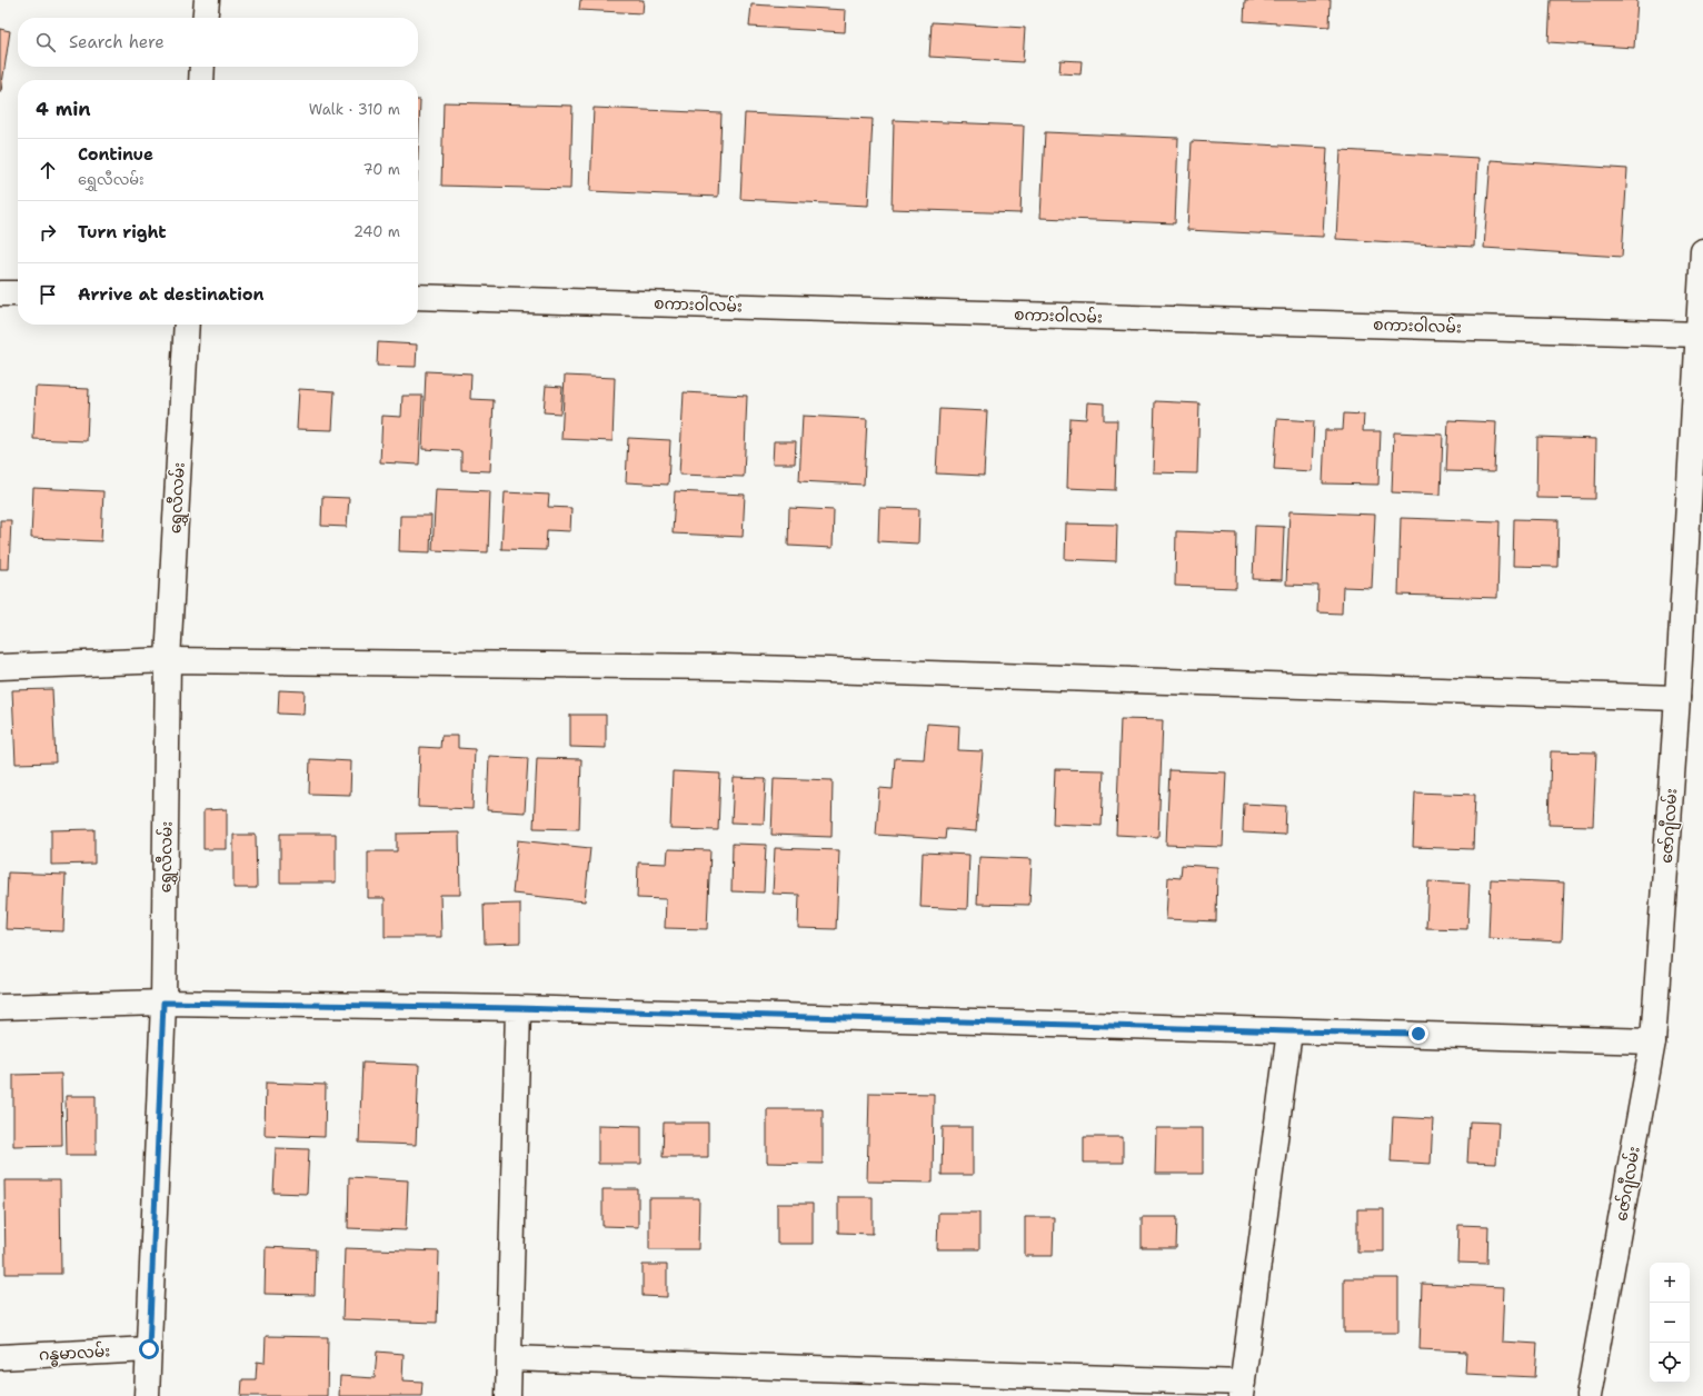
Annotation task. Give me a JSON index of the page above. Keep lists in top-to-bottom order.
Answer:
{
  "streets": {
    "street": [
      "စကားဝါလမ်း",
      "ရွှေလီလမ်း",
      "ဇော်ဂျီလမ်း",
      "ဂန္ဓမာလမ်း"
    ]
  },
  "crossings": [
    ["စကားဝါလမ်း", "ဇော်ဂျီလမ်း"],
    ["ရွှေလီလမ်း", "ဂန္ဓမာလမ်း"]
  ],
  "page": {
    "search": "Search here",
    "heading": ["4 min", "Walk · 310 m"],
    "list": [
      ["Continue", "ရွှေလီလမ်း", "70 m"],
      ["Turn right", "240 m"],
      "Arrive at destination"
    ],
    "map_buttons": ["+", "−"]
  }
}
